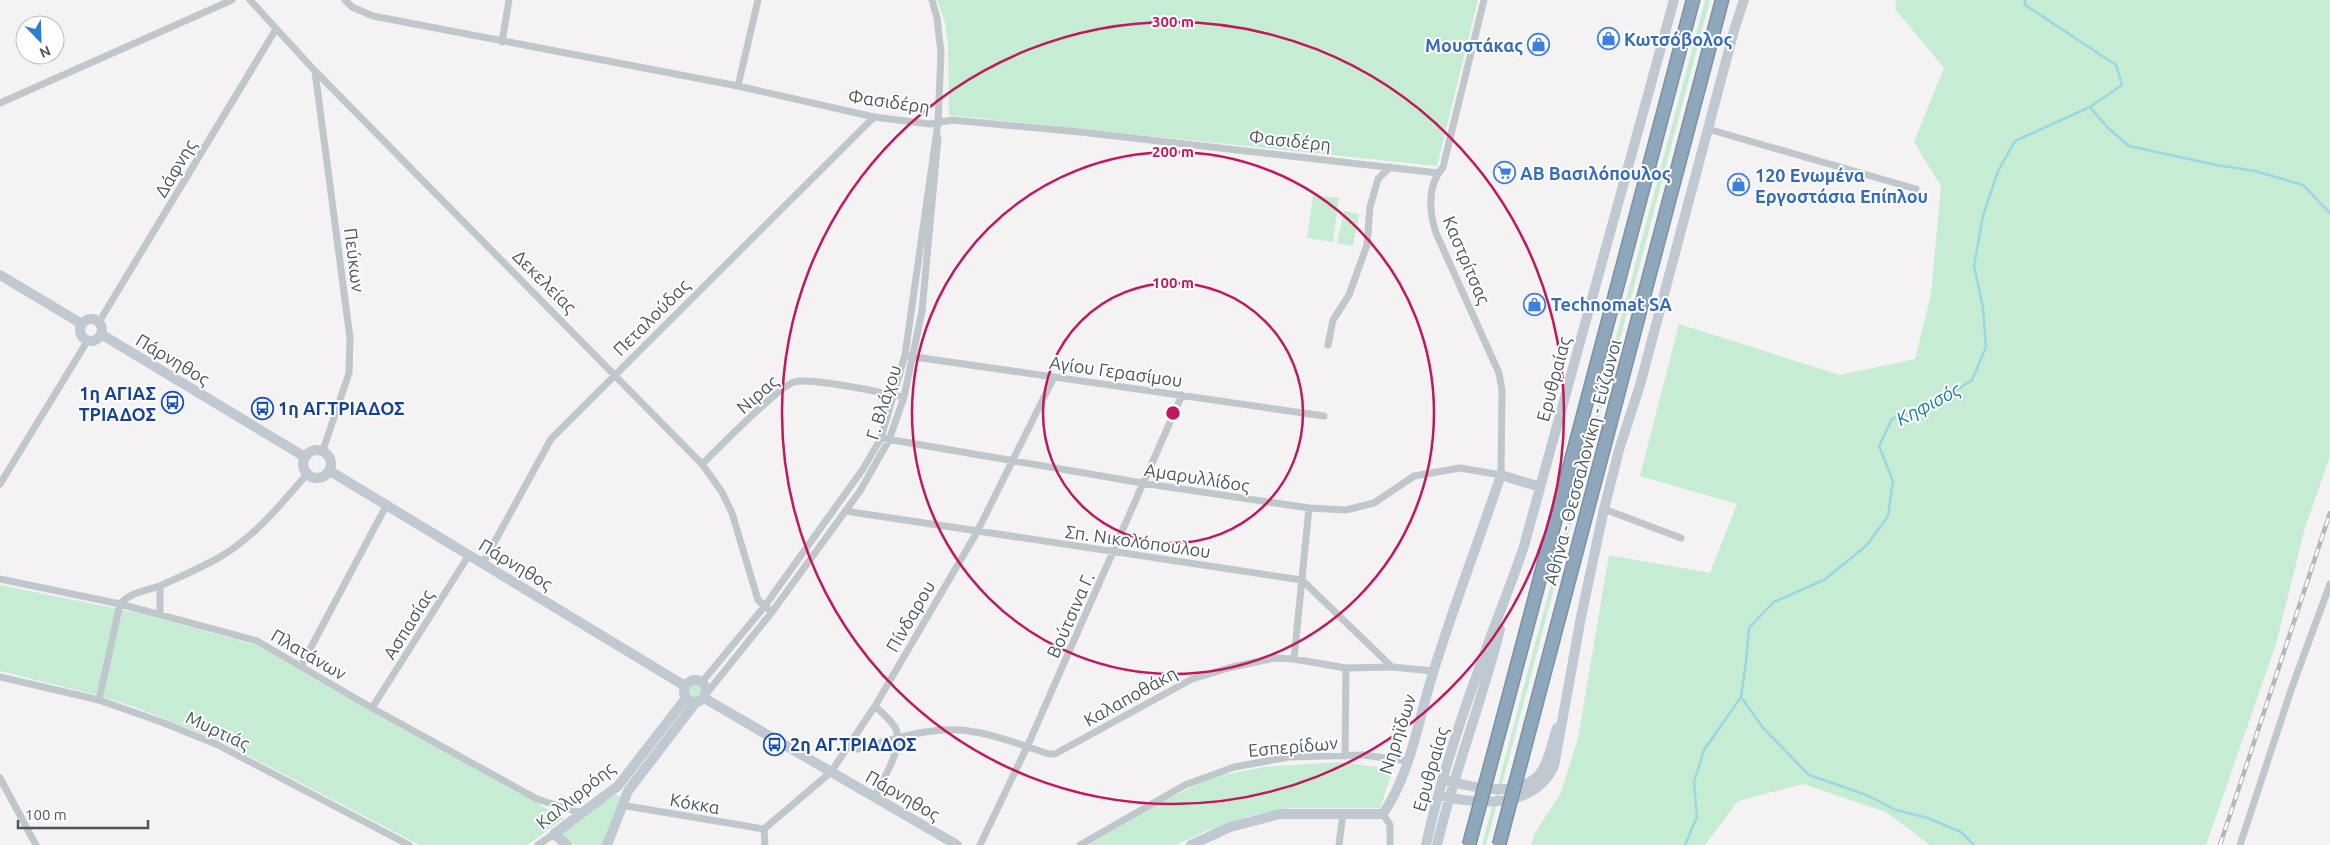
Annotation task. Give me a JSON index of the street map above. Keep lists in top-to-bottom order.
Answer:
{
  "streets": {
    "highway": ["Αθήνα - Θεσσαλονίκη - Εύζωνοι"],
    "street": [
      "Φασιδέρη",
      "Δάφνης",
      "Πεύκων",
      "Καστρίτσας",
      "Δεκελείας",
      "Πεταλούδας",
      "Πάρνηθος",
      "Αγίου Γερασίμου",
      "Ερυθραίας",
      "Νιρας",
      "Γ. Βλάχου",
      "Αμαρυλλίδος",
      "Σπ. Νικολόπουλου",
      "Βούτσινα Γ.",
      "Πίνδαρου",
      "Ασπασίας",
      "Πλατάνων",
      "Καλαποθάκη",
      "Μυρτιάς",
      "Νηρηϊδων",
      "Εσπερίδων",
      "Καλλιρρόης",
      "Κόκκα"
    ]
  },
  "crossings": [
    ["Φασιδέρη", "Καστρίτσας"],
    ["Φασιδέρη", "Πεταλούδας"],
    ["Φασιδέρη", "Γ. Βλάχου"],
    ["Δάφνης", "Δεκελείας"],
    ["Δάφνης", "Πάρνηθος"],
    ["Πεύκων", "Δεκελείας"],
    ["Πεύκων", "Πάρνηθος"],
    ["Καστρίτσας", "Αμαρυλλίδος"],
    ["Καστρίτσας", "Νηρηϊδων"],
    ["Δεκελείας", "Πεταλούδας"],
    ["Δεκελείας", "Νιρας"],
    ["Δεκελείας", "Γ. Βλάχου"],
    ["Πεταλούδας", "Πάρνηθος"],
    ["Πάρνηθος", "Γ. Βλάχου"],
    ["Πάρνηθος", "Πίνδαρου"],
    ["Πάρνηθος", "Ασπασίας"],
    ["Πάρνηθος", "Καλλιρρόης"],
    ["Αγίου Γερασίμου", "Γ. Βλάχου"],
    ["Αγίου Γερασίμου", "Βούτσινα Γ."],
    ["Αγίου Γερασίμου", "Πίνδαρου"],
    ["Νιρας", "Γ. Βλάχου"],
    ["Γ. Βλάχου", "Αμαρυλλίδος"],
    ["Γ. Βλάχου", "Σπ. Νικολόπουλου"],
    ["Γ. Βλάχου", "Καλλιρρόης"],
    ["Αμαρυλλίδος", "Βούτσινα Γ."],
    ["Αμαρυλλίδος", "Πίνδαρου"],
    ["Αμαρυλλίδος", "Νηρηϊδων"],
    ["Σπ. Νικολόπουλου", "Βούτσινα Γ."],
    ["Σπ. Νικολόπουλου", "Πίνδαρου"],
    ["Βούτσινα Γ.", "Καλαποθάκη"],
    ["Πίνδαρου", "Καλαποθάκη"],
    ["Πίνδαρου", "Κόκκα"],
    ["Ασπασίας", "Πλατάνων"],
    ["Πλατάνων", "Καλλιρρόης"],
    ["Καλαποθάκη", "Νηρηϊδων"],
    ["Νηρηϊδων", "Εσπερίδων"]
  ],
  "water": ["Κηφισός"],
  "places": {
    "shop": [
      "Κωτσόβολος",
      "Μουστάκας",
      "120 Ενωμένα Εργοστάσια Επίπλου",
      "Technomat SA"
    ],
    "supermarket": ["ΑΒ Βασιλόπουλος"],
    "bus stop": ["1η ΑΓΙΑΣ ΤΡΙΑΔΟΣ", "1η ΑΓ.ΤΡΙΑΔΟΣ", "2η ΑΓ.ΤΡΙΑΔΟΣ"]
  },
  "scale_bar": "100 m",
  "north": "bottom right",
  "rings": ["300 m", "200 m", "100 m"]
}
